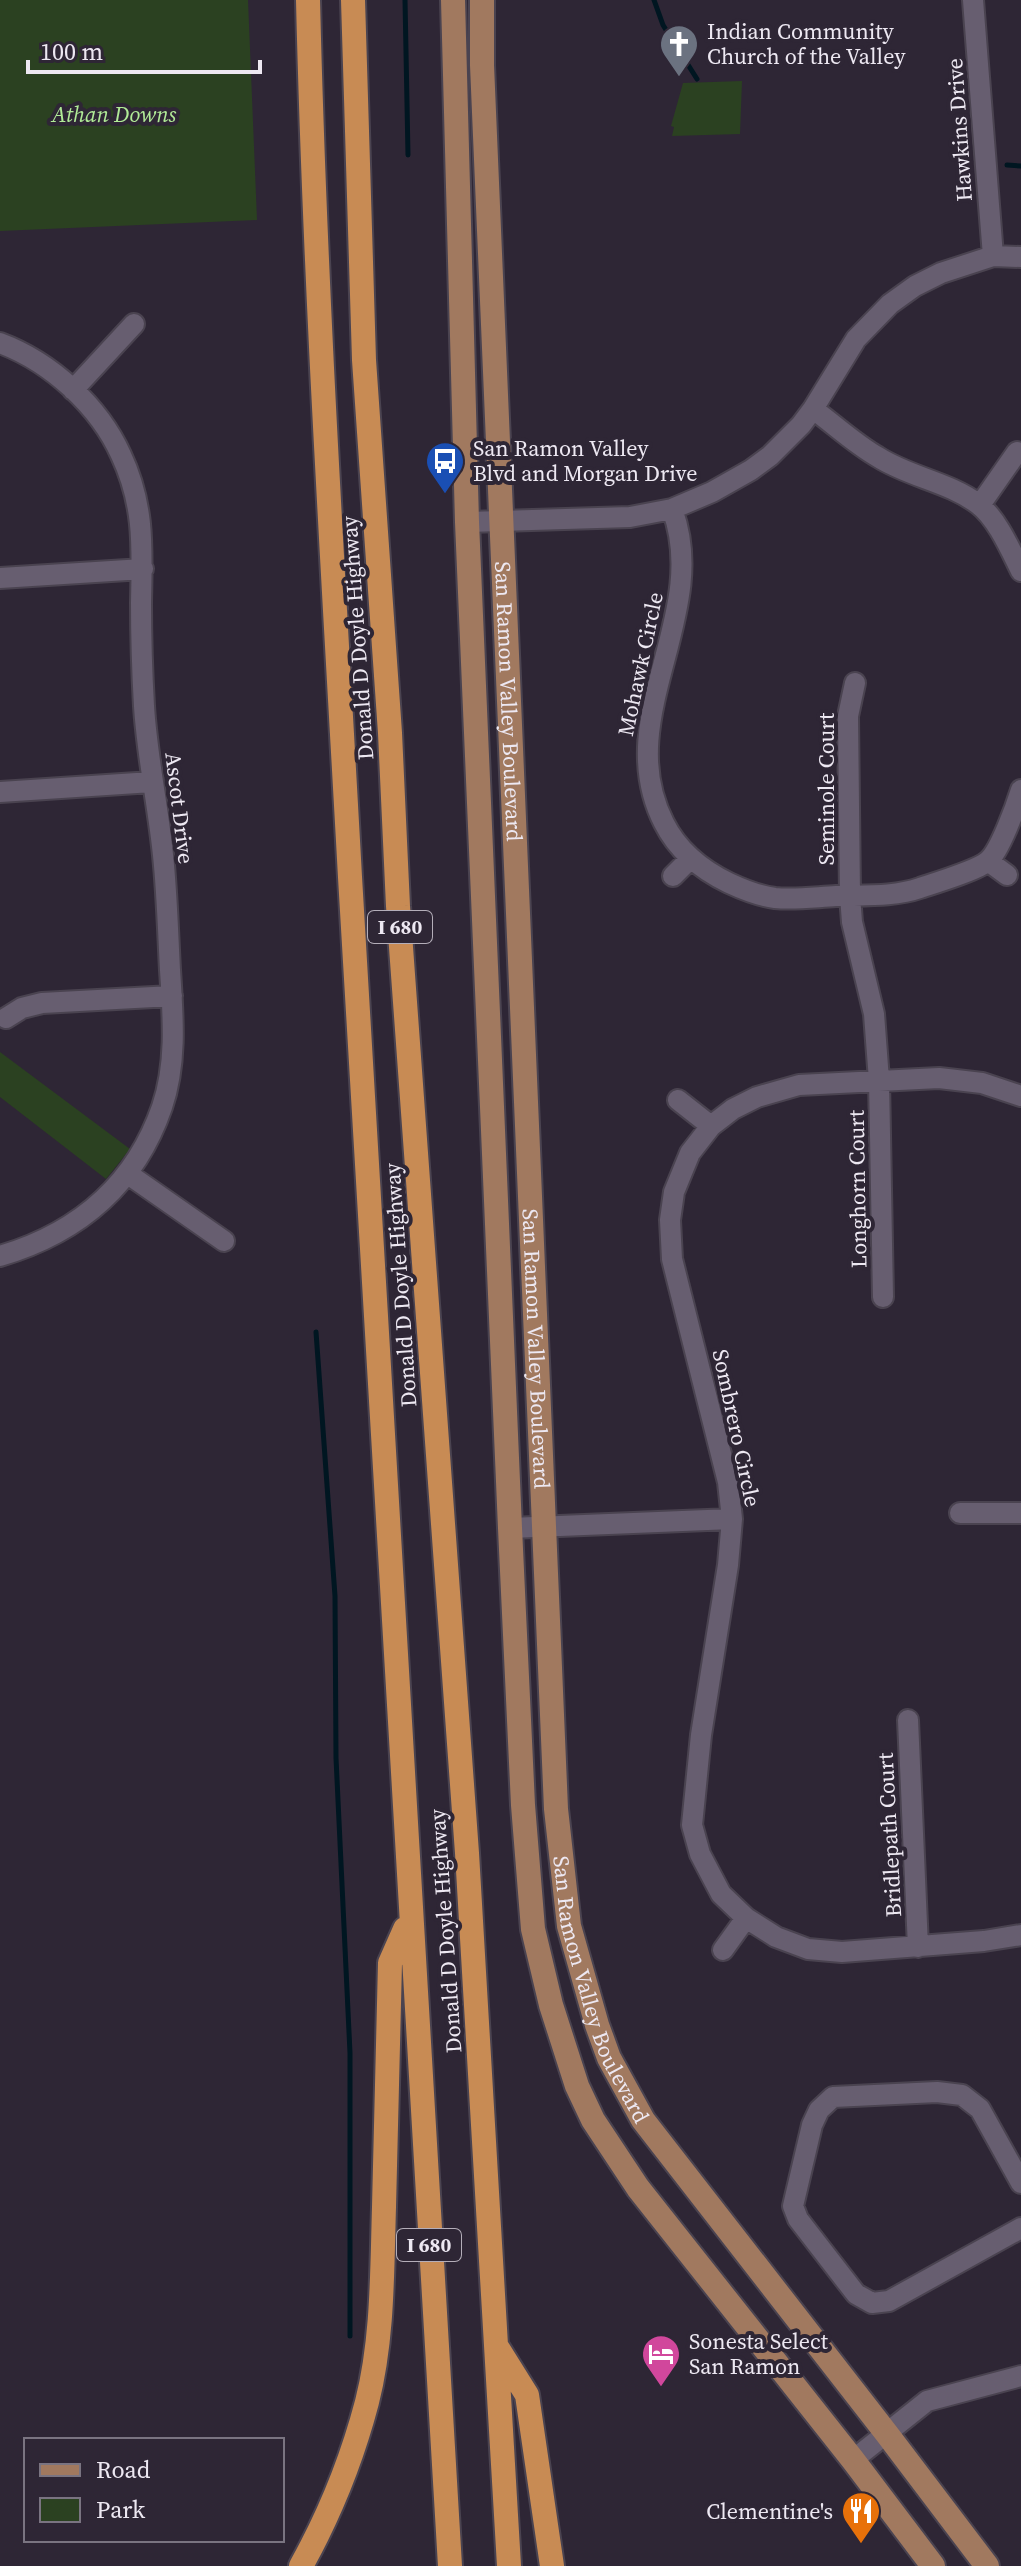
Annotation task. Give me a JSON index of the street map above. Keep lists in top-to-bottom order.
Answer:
{
  "streets": {
    "highway": ["Donald D Doyle Highway", "I 680"],
    "main road": ["San Ramon Valley Boulevard"],
    "street": [
      "Hawkins Drive",
      "Mohawk Circle",
      "Seminole Court",
      "Ascot Drive",
      "Longhorn Court",
      "Sombrero Circle",
      "Bridlepath Court"
    ]
  },
  "crossings": [
    ["Mohawk Circle", "Seminole Court"],
    ["Seminole Court", "Longhorn Court"],
    ["Seminole Court", "Sombrero Circle"],
    ["Longhorn Court", "Sombrero Circle"],
    ["Sombrero Circle", "Bridlepath Court"]
  ],
  "parks": ["Athan Downs"],
  "places": {
    "church": ["Indian Community Church of the Valley"],
    "bus stop": ["San Ramon Valley Blvd and Morgan Drive"],
    "hotel": ["Sonesta Select San Ramon"],
    "restaurant": ["Clementine's"]
  },
  "legend": ["Road", "Park"],
  "scale_bar": "100 m"
}
